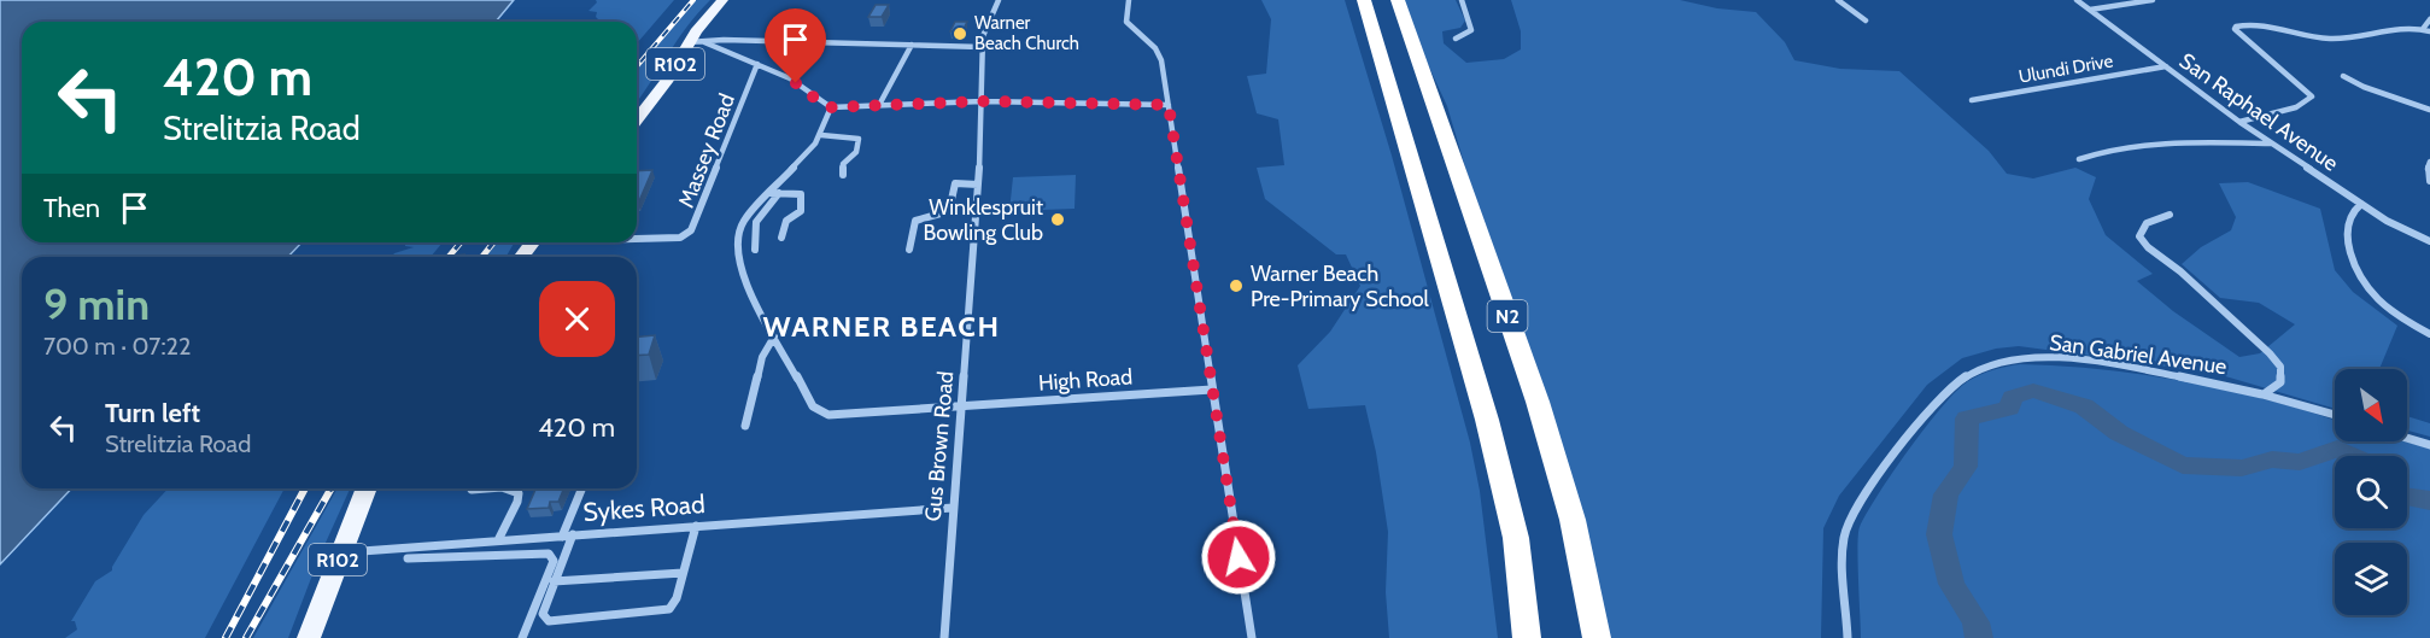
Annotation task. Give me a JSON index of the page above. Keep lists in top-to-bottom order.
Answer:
{
  "streets": {
    "highway": ["N2"],
    "main road": ["R102"],
    "street": [
      "Ulundi Drive",
      "San Raphael Avenue",
      "Massey Road",
      "San Gabriel Avenue",
      "High Road",
      "Gus Brown Road",
      "Sykes Road"
    ]
  },
  "crossings": [
    ["R102", "Sykes Road"],
    ["Ulundi Drive", "San Raphael Avenue"],
    ["High Road", "Gus Brown Road"],
    ["Gus Brown Road", "Sykes Road"]
  ],
  "districts": ["WARNER BEACH"],
  "places": ["Warner Beach Church", "Winklespruit Bowling Club", "Warner Beach Pre-Primary School"],
  "north": "bottom right",
  "page": {
    "turn": ["420 m", "Strelitzia Road"],
    "then": "Then",
    "heading": ["9 min", "700 m · 07:22"],
    "list": [
      {
        "name": "Turn left",
        "note": "Strelitzia Road",
        "value": "420 m"
      }
    ]
  }
}
